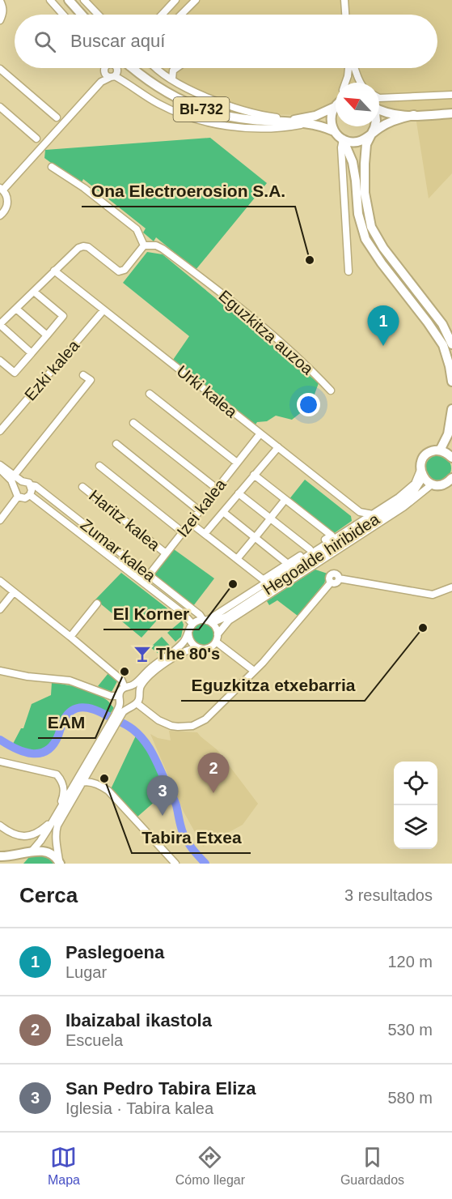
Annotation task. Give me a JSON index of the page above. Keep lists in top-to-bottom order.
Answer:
{
  "streets": {
    "main road": ["BI-732"],
    "street": [
      "Eguzkitza auzoa",
      "Ezki kalea",
      "Urki kalea",
      "Izei kalea",
      "Haritz kalea",
      "Zumar kalea",
      "Hegoalde hiribidea"
    ]
  },
  "crossings": [
    ["Ezki kalea", "Urki kalea"],
    ["Urki kalea", "Izei kalea"],
    ["Izei kalea", "Haritz kalea"],
    ["Izei kalea", "Zumar kalea"],
    ["Zumar kalea", "Hegoalde hiribidea"]
  ],
  "places": {
    "other": [
      "Ona Electroerosion S.A.",
      "El Korner",
      "Eguzkitza etxebarria",
      "EAM",
      "Tabira Etxea"
    ],
    "bar": ["The 80's"]
  },
  "north": "top left",
  "page": {
    "search": "Buscar aquí",
    "pins": ["1", "2", "3"],
    "heading": ["Cerca", "3 resultados"],
    "list": [
      {
        "mark": "1",
        "name": "Paslegoena",
        "note": "Lugar",
        "value": "120 m"
      },
      {
        "mark": "2",
        "name": "Ibaizabal ikastola",
        "note": "Escuela",
        "value": "530 m"
      },
      {
        "mark": "3",
        "name": "San Pedro Tabira Eliza",
        "note": "Iglesia · Tabira kalea",
        "value": "580 m"
      }
    ],
    "nav": ["Mapa", "Cómo llegar", "Guardados"]
  }
}
